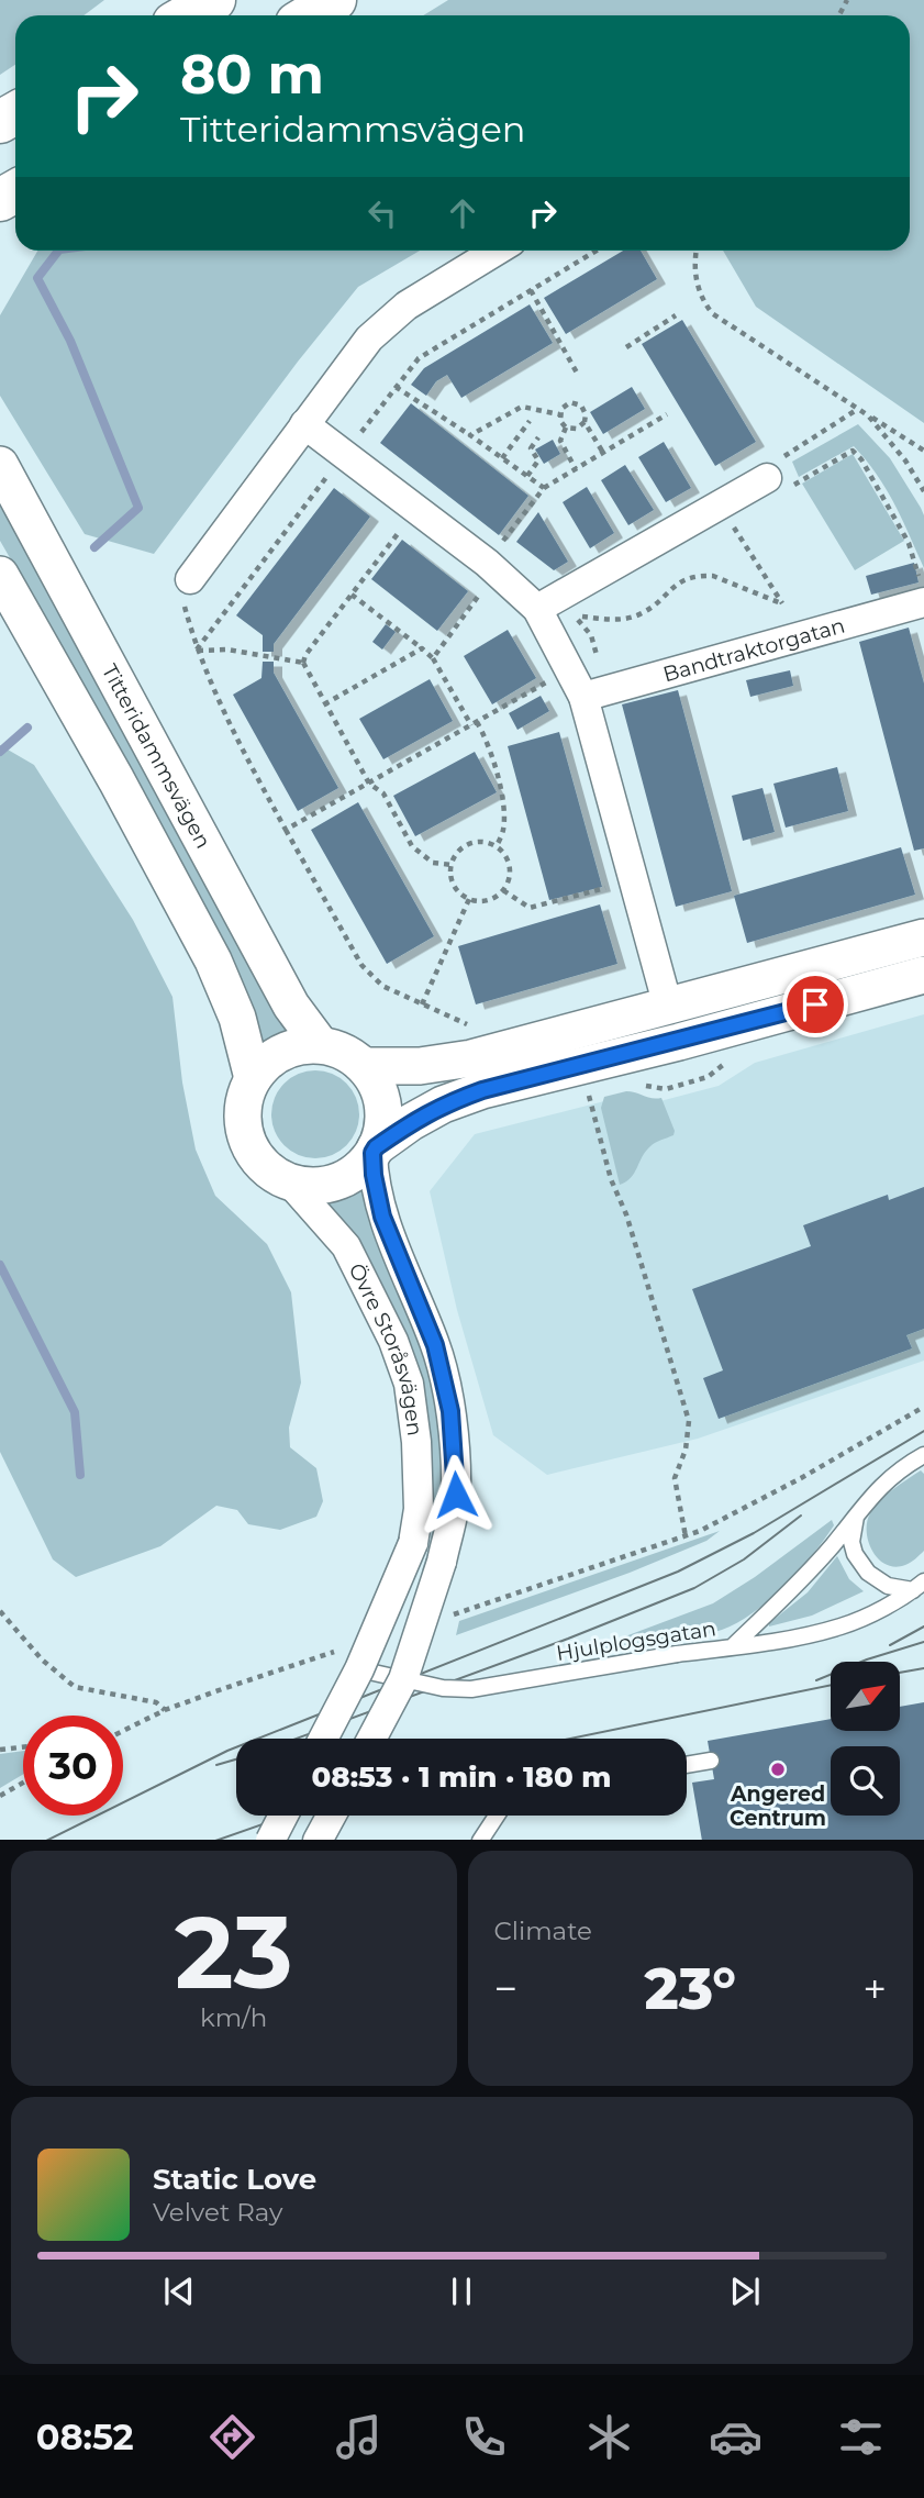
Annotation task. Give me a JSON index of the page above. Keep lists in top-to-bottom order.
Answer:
{
  "streets": {
    "street": ["Bandtraktorgatan", "Titteridammsvägen", "Övre Storåsvägen"],
    "lane": ["Hjulplogsgatan"]
  },
  "crossings": [
    ["Titteridammsvägen", "Övre Storåsvägen"],
    ["Övre Storåsvägen", "Hjulplogsgatan"]
  ],
  "places": ["Angered Centrum"],
  "north": "top right",
  "page": {
    "turn": ["80 m", "Titteridammsvägen"],
    "limit": "30",
    "trip": "08:53 · 1 min · 180 m",
    "tile": [
      ["23", "km/h"],
      "Climate"
    ],
    "heat": ["−", "23°", "+"],
    "song": ["Static Love", "Velvet Ray"],
    "tabs": "08:52"
  }
}
